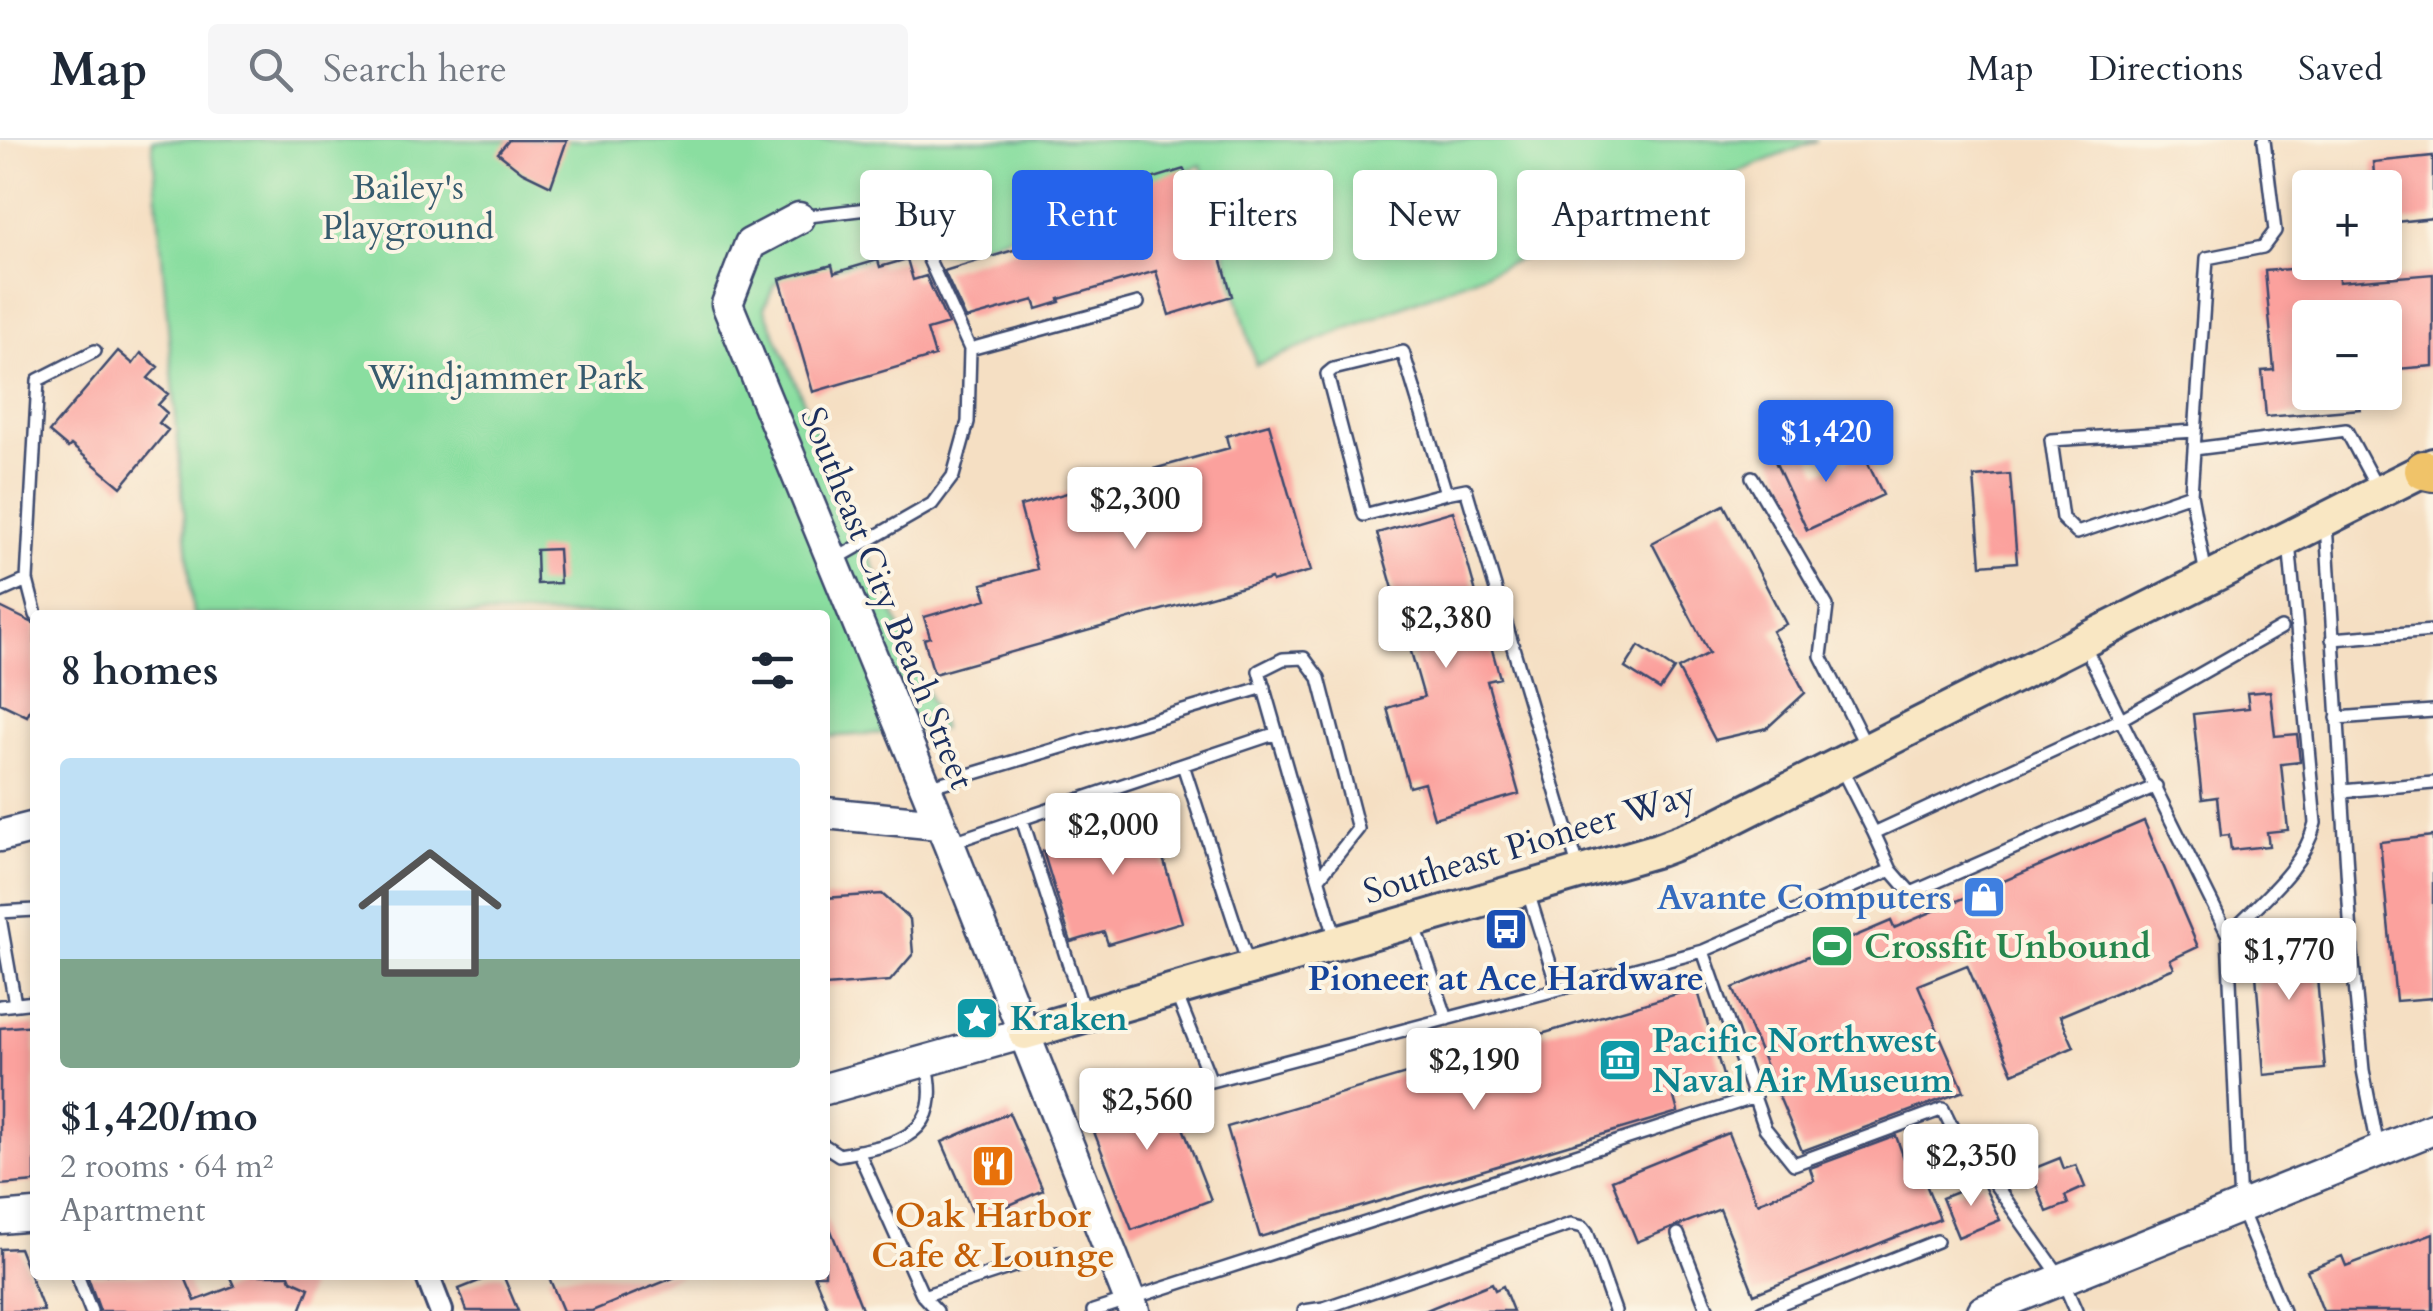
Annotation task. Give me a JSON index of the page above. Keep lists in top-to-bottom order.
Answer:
{
  "streets": {
    "main road": ["Southeast Pioneer Way"],
    "street": ["Southeast City Beach Street"]
  },
  "crossings": [
    ["Southeast City Beach Street", "Southeast Pioneer Way"]
  ],
  "parks": ["Bailey's Playground", "Windjammer Park"],
  "places": {
    "shop": ["Avante Computers"],
    "bus stop": ["Pioneer at Ace Hardware"],
    "sports": ["Crossfit Unbound"],
    "place": ["Kraken"],
    "museum": ["Pacific Northwest Naval Air Museum"],
    "restaurant": ["Oak Harbor Cafe & Lounge"]
  },
  "page": {
    "header": "Map",
    "search": "Search here",
    "nav": ["Map", "Directions", "Saved"],
    "map_buttons": ["+", "−"],
    "chip": [
      "Buy",
      "Rent",
      "Filters",
      "New",
      "Apartment"
    ],
    "price": [
      "$1,420",
      "$2,300",
      "$2,380",
      "$2,000",
      "$1,770",
      "$2,190",
      "$2,560",
      "$2,350"
    ],
    "heading": "8 homes",
    "list": [
      {
        "name": "$1,420/mo",
        "note": "2 rooms · 64 m² · Apartment"
      }
    ]
  }
}
